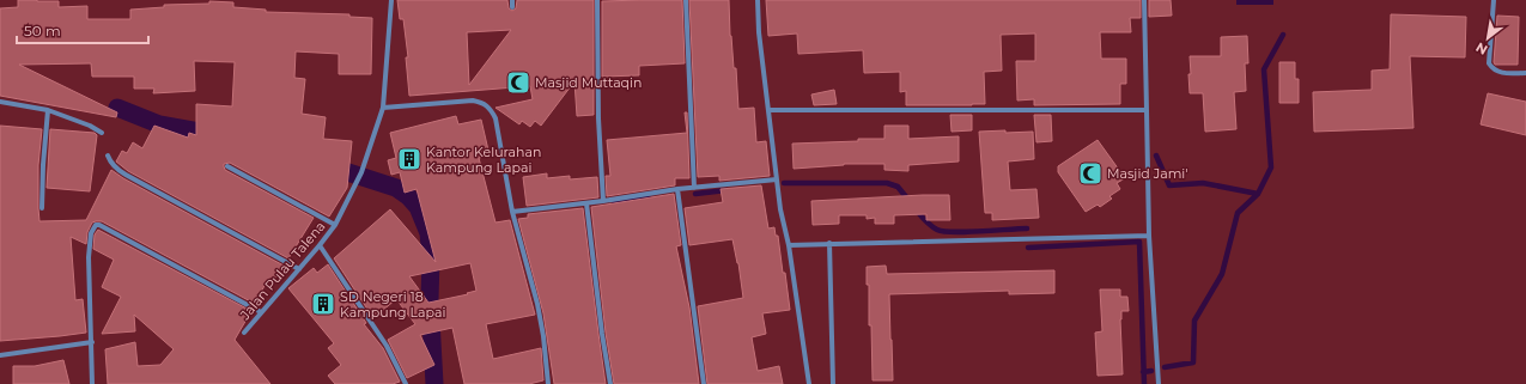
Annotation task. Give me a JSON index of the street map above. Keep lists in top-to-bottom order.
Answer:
{
  "streets": {
    "street": ["Jalan Pulau Talena"]
  },
  "places": {
    "mosque": ["Masjid Muttaqin", "Masjid Jami'"],
    "building": ["Kantor Kelurahan Kampung Lapai", "SD Negeri 18 Kampung Lapai"]
  },
  "scale_bar": "50 m",
  "north": "bottom left"
}
